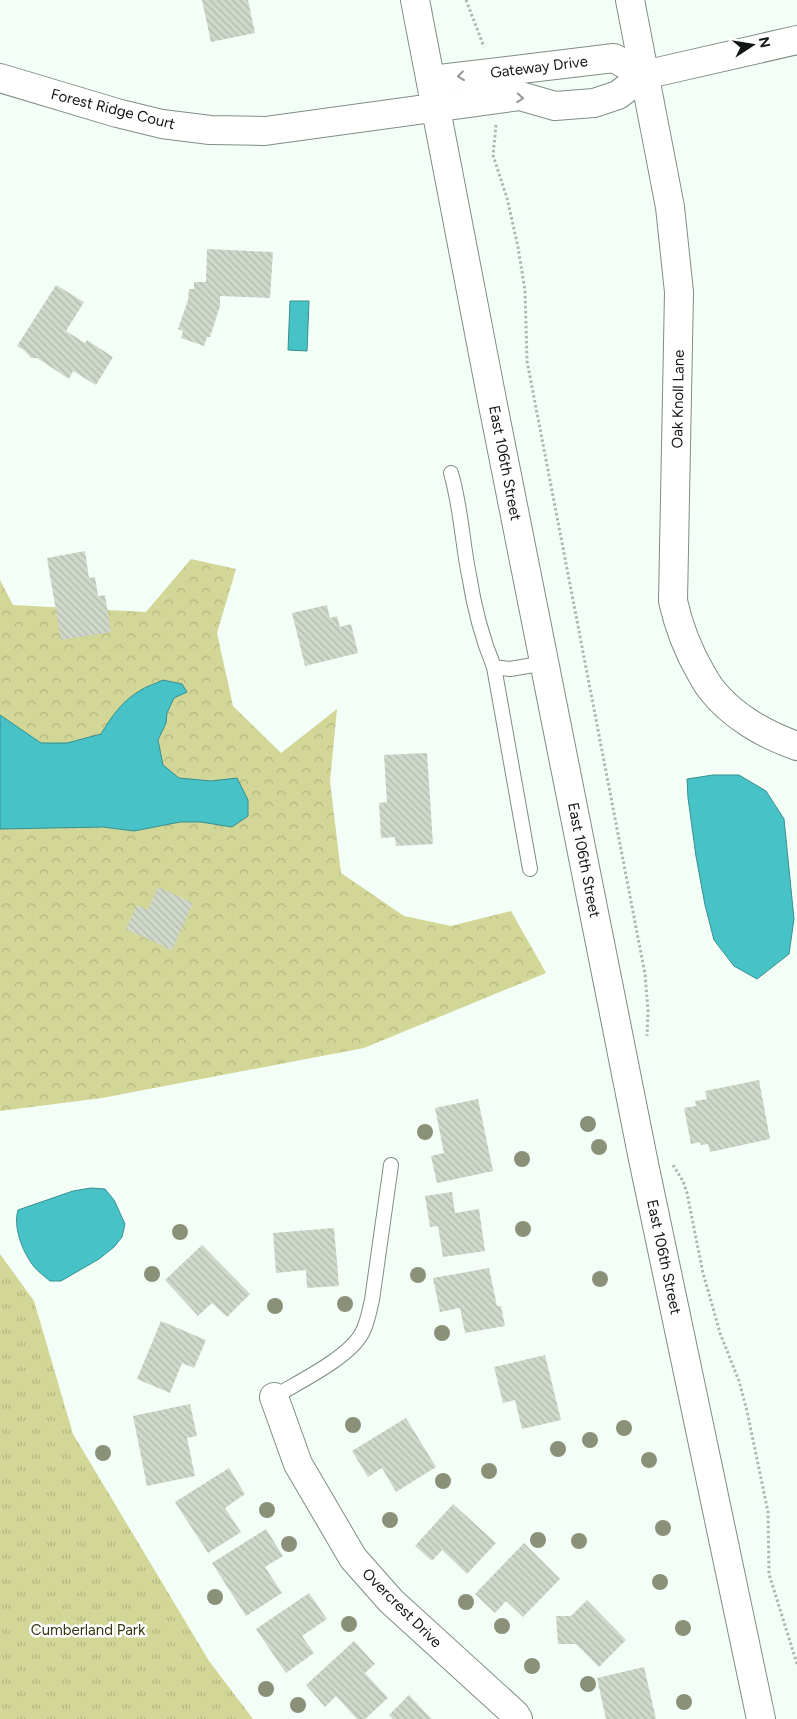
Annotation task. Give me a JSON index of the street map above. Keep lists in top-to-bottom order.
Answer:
{
  "streets": {
    "street": [
      "Gateway Drive",
      "Forest Ridge Court",
      "Oak Knoll Lane",
      "East 106th Street",
      "Overcrest Drive"
    ]
  },
  "crossings": [
    ["Gateway Drive", "Forest Ridge Court"],
    ["Gateway Drive", "Oak Knoll Lane"],
    ["Gateway Drive", "East 106th Street"],
    ["Forest Ridge Court", "East 106th Street"]
  ],
  "parks": ["Cumberland Park"],
  "north": "right"
}
